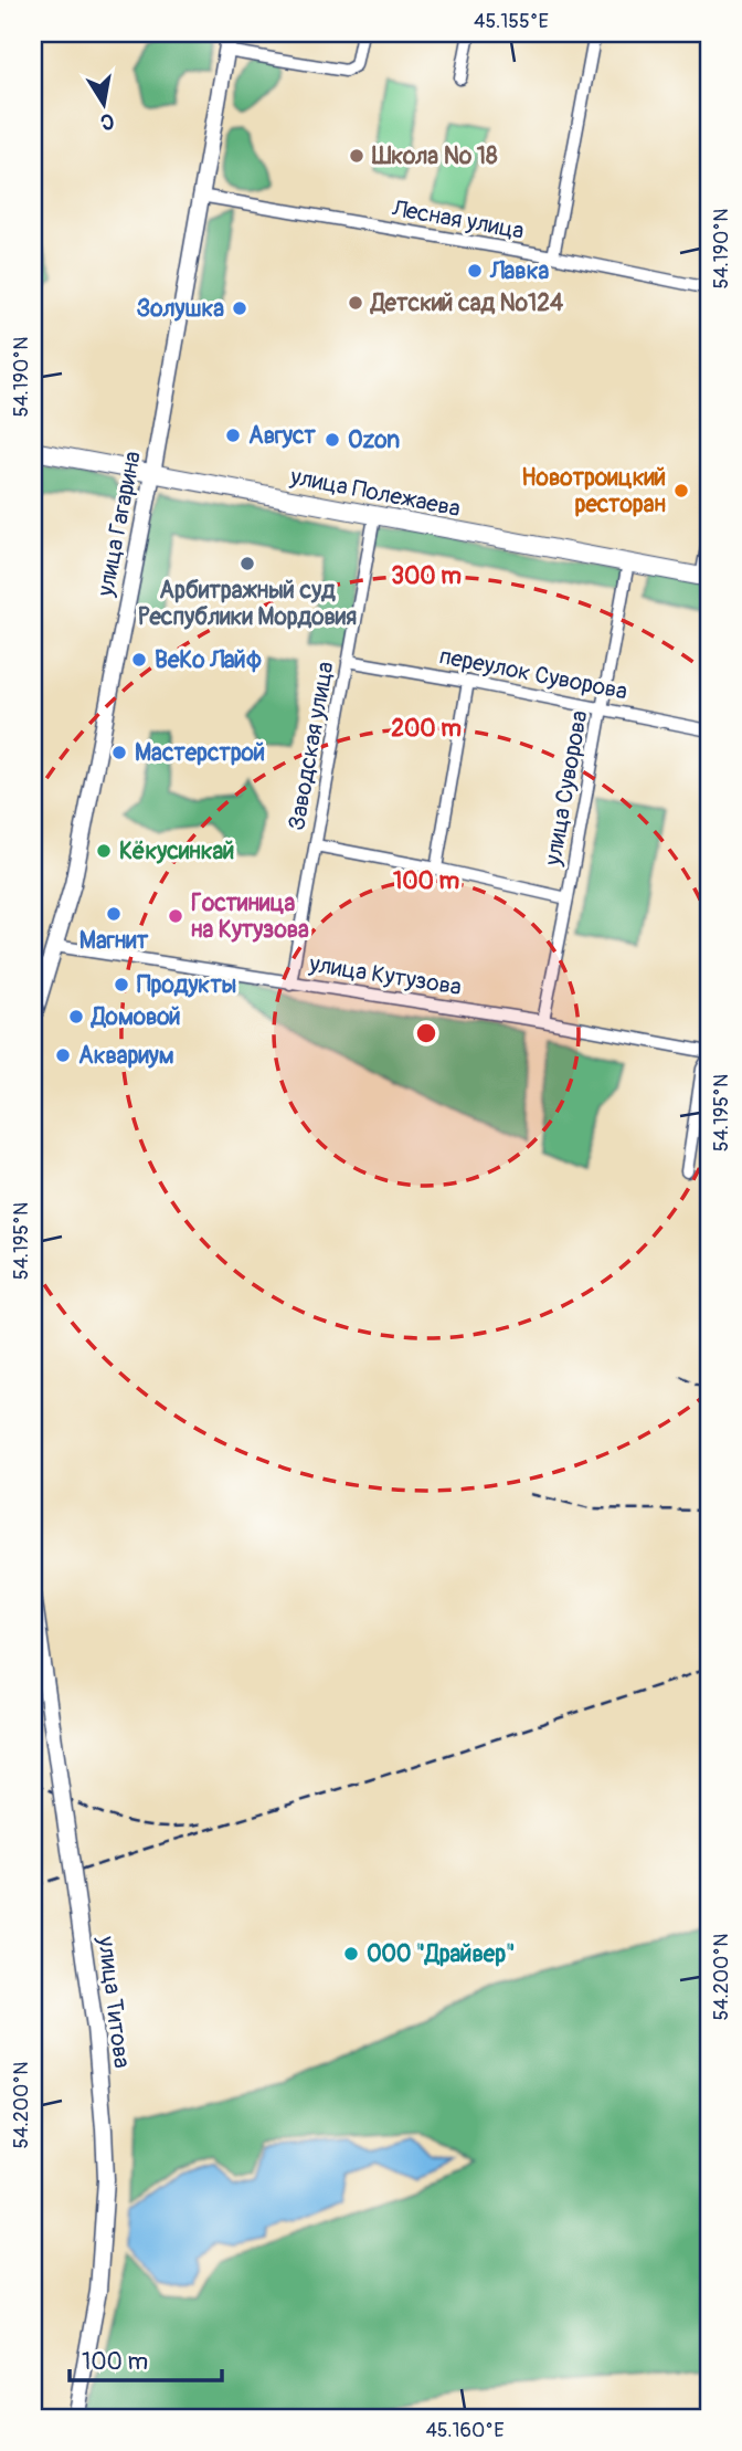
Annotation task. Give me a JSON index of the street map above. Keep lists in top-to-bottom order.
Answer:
{
  "streets": {
    "main road": ["улица Полежаева", "улица Гагарина", "улица Титова"],
    "street": [
      "Лесная улица",
      "переулок Суворова",
      "Заводская улица",
      "улица Суворова",
      "улица Кутузова"
    ]
  },
  "crossings": [
    ["Лесная улица", "улица Гагарина"],
    ["улица Полежаева", "улица Гагарина"],
    ["улица Полежаева", "Заводская улица"],
    ["улица Полежаева", "улица Суворова"],
    ["улица Гагарина", "улица Кутузова"],
    ["переулок Суворова", "Заводская улица"],
    ["переулок Суворова", "улица Суворова"],
    ["Заводская улица", "улица Кутузова"],
    ["улица Суворова", "улица Кутузова"]
  ],
  "places": [
    "Школа № 18",
    "Лавка",
    "Детский сад №124",
    "Золушка",
    "Август",
    "Ozon",
    "Новотроицкий ресторан",
    "Арбитражный суд Республики Мордовия",
    "ВеКо Лайф",
    "Мастерстрой",
    "Кёкусинкай",
    "Магнит",
    "Гостиница на Кутузова",
    "Продукты",
    "Домовой",
    "Аквариум",
    "ООО \"Драйвер\""
  ],
  "scale_bar": "100 m",
  "north": "bottom",
  "coordinates": [
    "45.155°E",
    "54.190°N",
    "54.195°N",
    "54.200°N",
    "45.160°E"
  ],
  "rings": ["300 m", "200 m", "100 m"]
}
